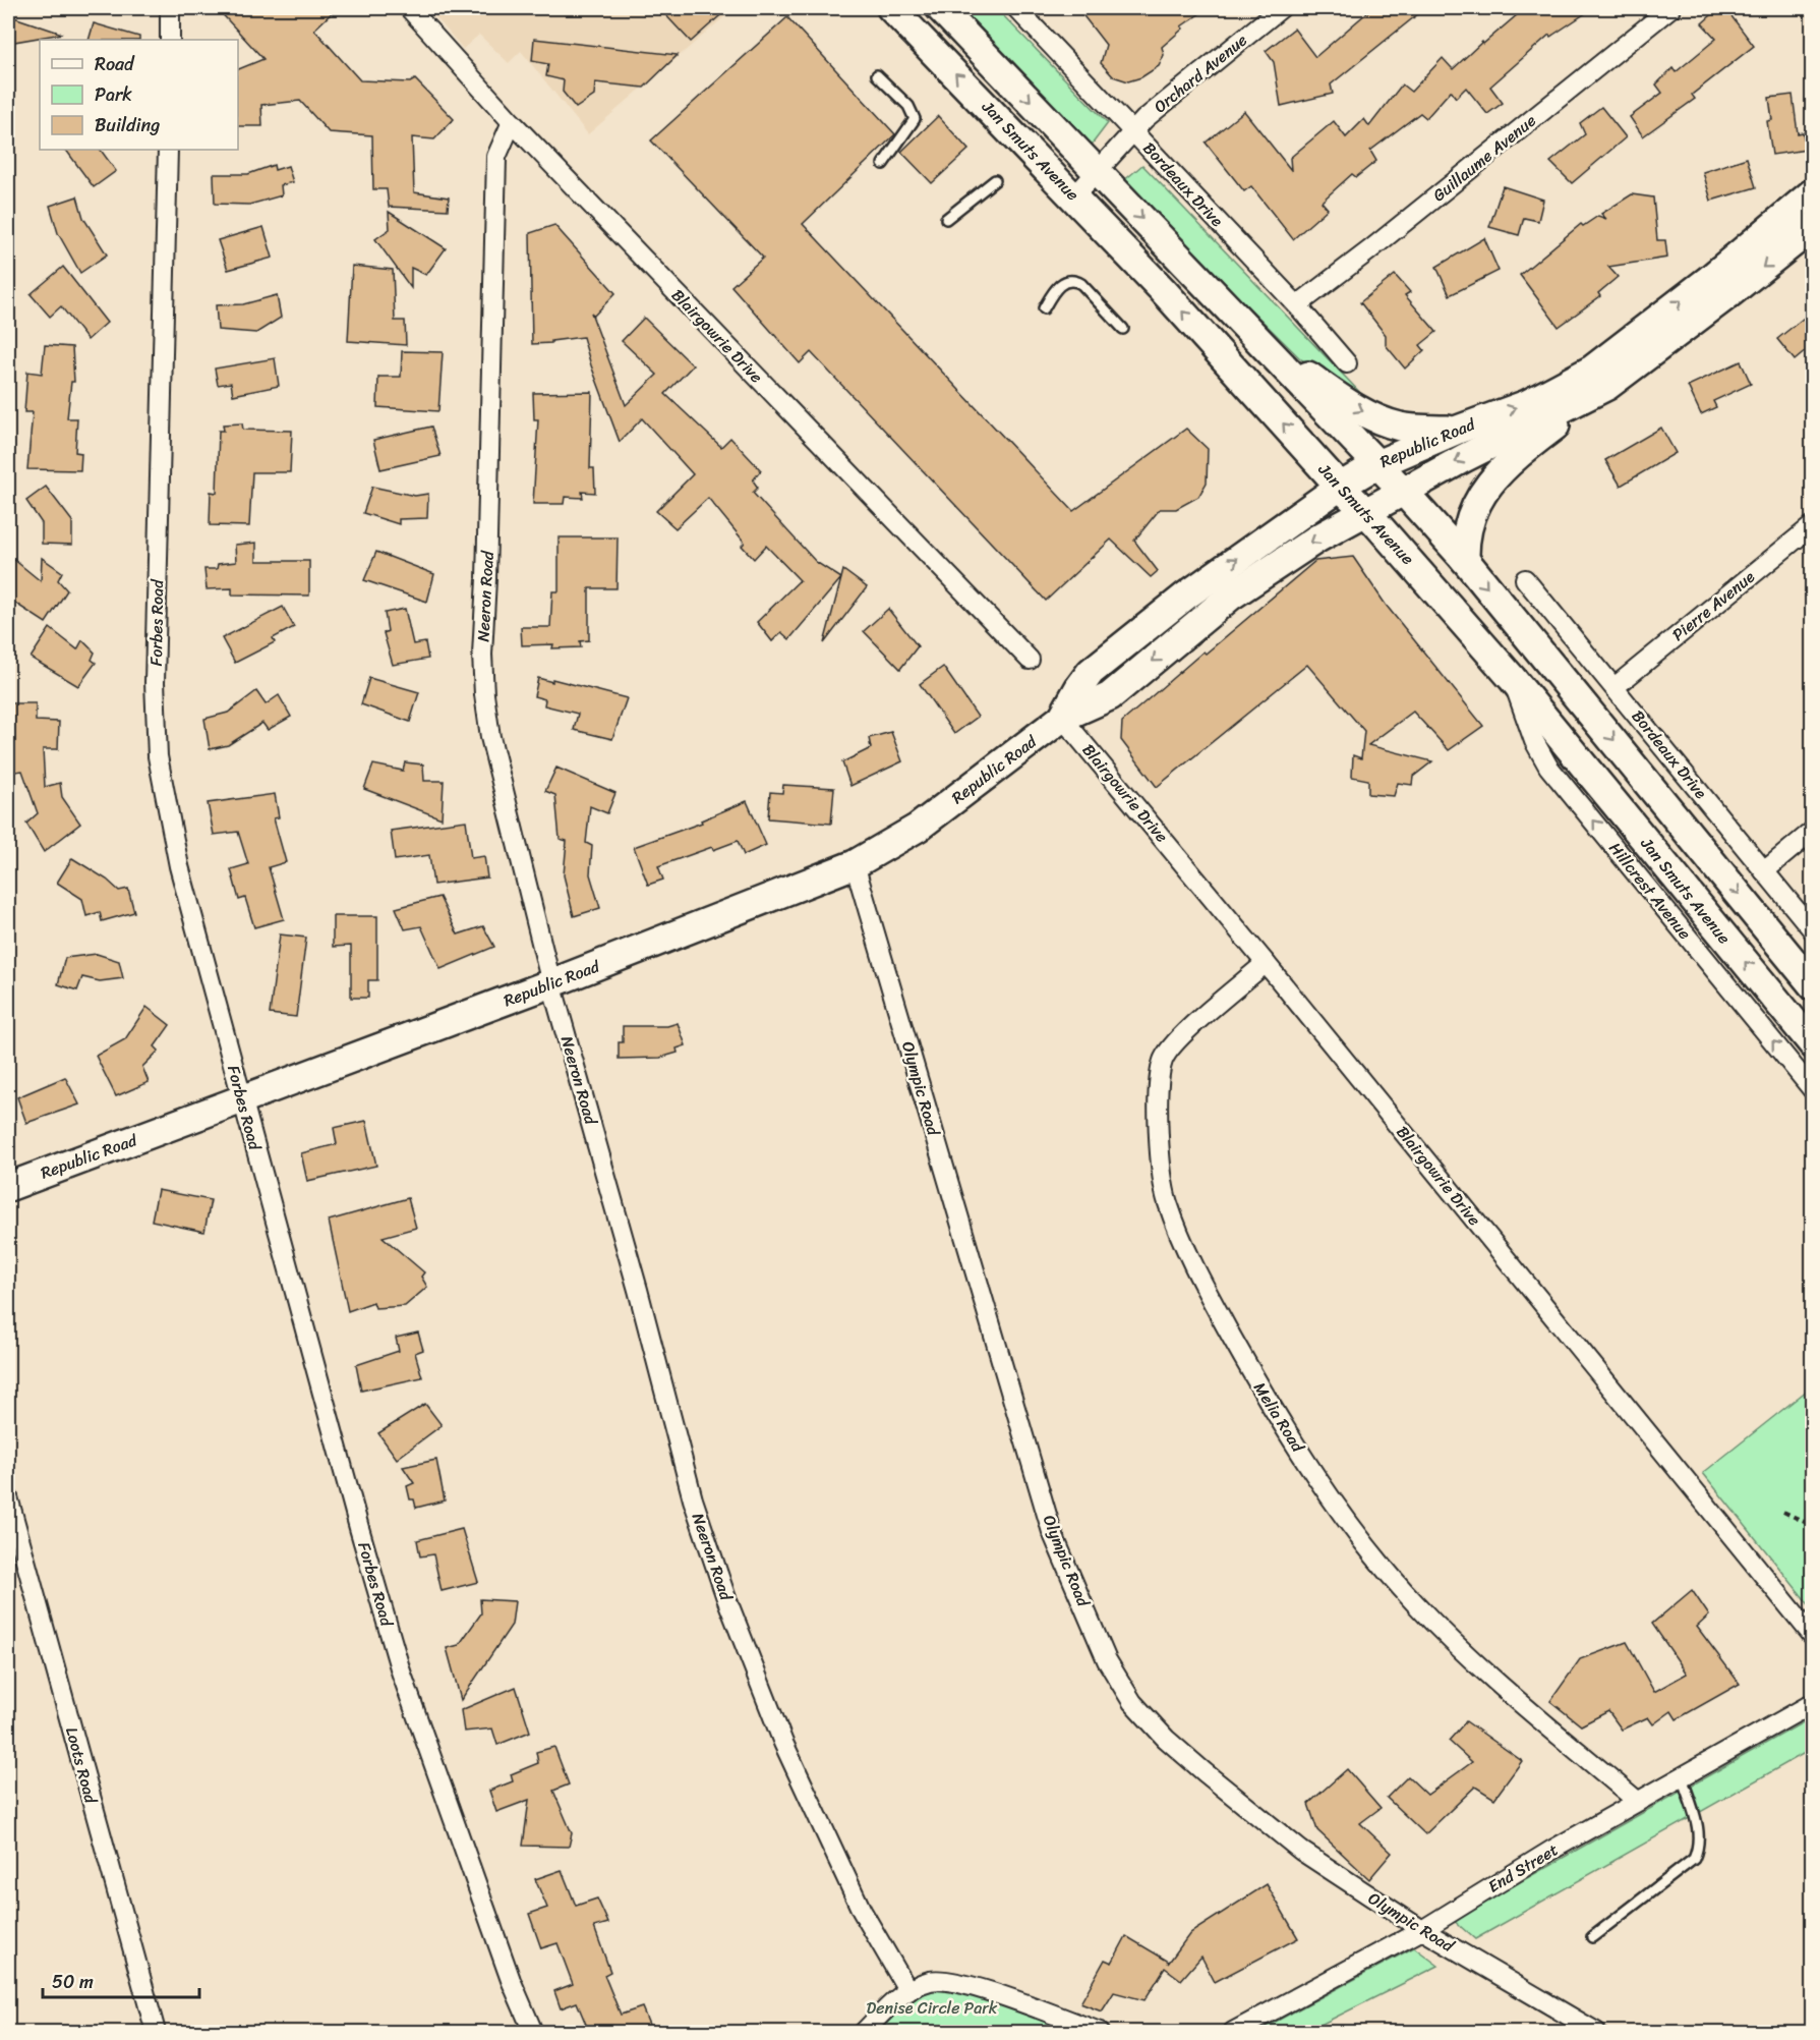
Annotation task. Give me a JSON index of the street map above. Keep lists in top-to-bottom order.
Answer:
{
  "streets": {
    "main road": ["Jan Smuts Avenue", "Republic Road"],
    "street": [
      "Orchard Avenue",
      "Guillaume Avenue",
      "Bordeaux Drive",
      "Blairgowrie Drive",
      "Neeron Road",
      "Pierre Avenue",
      "Forbes Road",
      "Hillcrest Avenue",
      "Olympic Road",
      "Melia Road",
      "Loots Road",
      "End Street"
    ]
  },
  "crossings": [
    ["Orchard Avenue", "Jan Smuts Avenue"],
    ["Orchard Avenue", "Bordeaux Drive"],
    ["Jan Smuts Avenue", "Republic Road"],
    ["Jan Smuts Avenue", "Hillcrest Avenue"],
    ["Guillaume Avenue", "Bordeaux Drive"],
    ["Bordeaux Drive", "Pierre Avenue"],
    ["Blairgowrie Drive", "Republic Road"],
    ["Blairgowrie Drive", "Neeron Road"],
    ["Blairgowrie Drive", "Melia Road"],
    ["Republic Road", "Neeron Road"],
    ["Republic Road", "Forbes Road"],
    ["Republic Road", "Olympic Road"],
    ["Olympic Road", "End Street"],
    ["Melia Road", "End Street"]
  ],
  "one_way": ["Hillcrest Avenue"],
  "parks": ["Denise Circle Park"],
  "legend": ["Road", "Park", "Building"],
  "scale_bar": "50 m"
}
